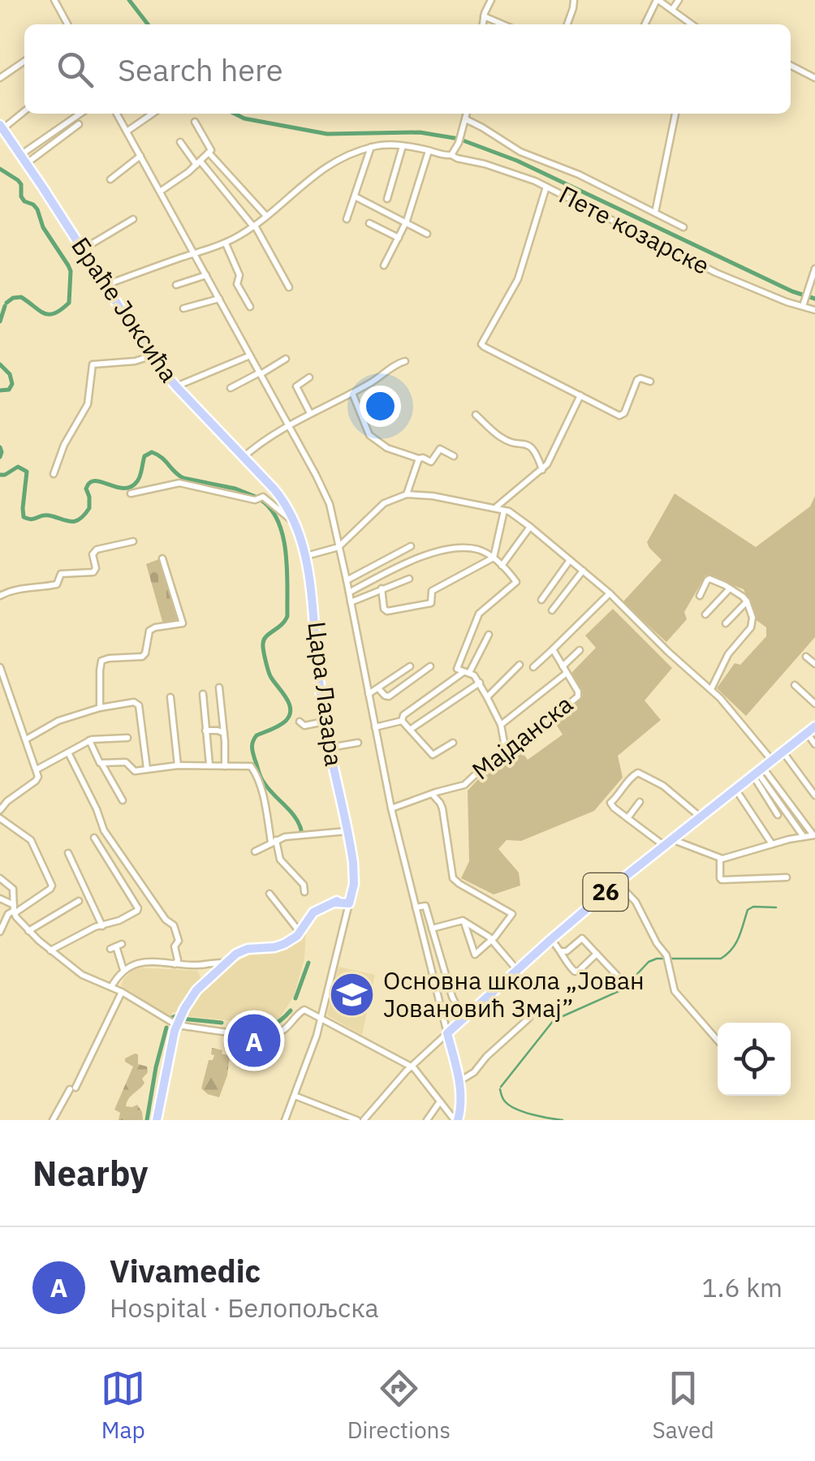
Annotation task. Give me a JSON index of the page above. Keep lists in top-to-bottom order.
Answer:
{
  "streets": {
    "main road": ["Браће Јоксића", "Цара Лазара", "26"],
    "street": ["Пете козарске", "Мајданска"]
  },
  "crossings": [
    ["Пете козарске", "Браће Јоксића"],
    ["Браће Јоксића", "Цара Лазара"]
  ],
  "places": {
    "school or university": ["Основна школа „Јован Јовановић Змај”"]
  },
  "page": {
    "search": "Search here",
    "pins": "A",
    "heading": "Nearby",
    "list": [
      {
        "mark": "A",
        "name": "Vivamedic",
        "note": "Hospital · Белопољска",
        "value": "1.6 km"
      }
    ],
    "nav": ["Map", "Directions", "Saved"]
  }
}
